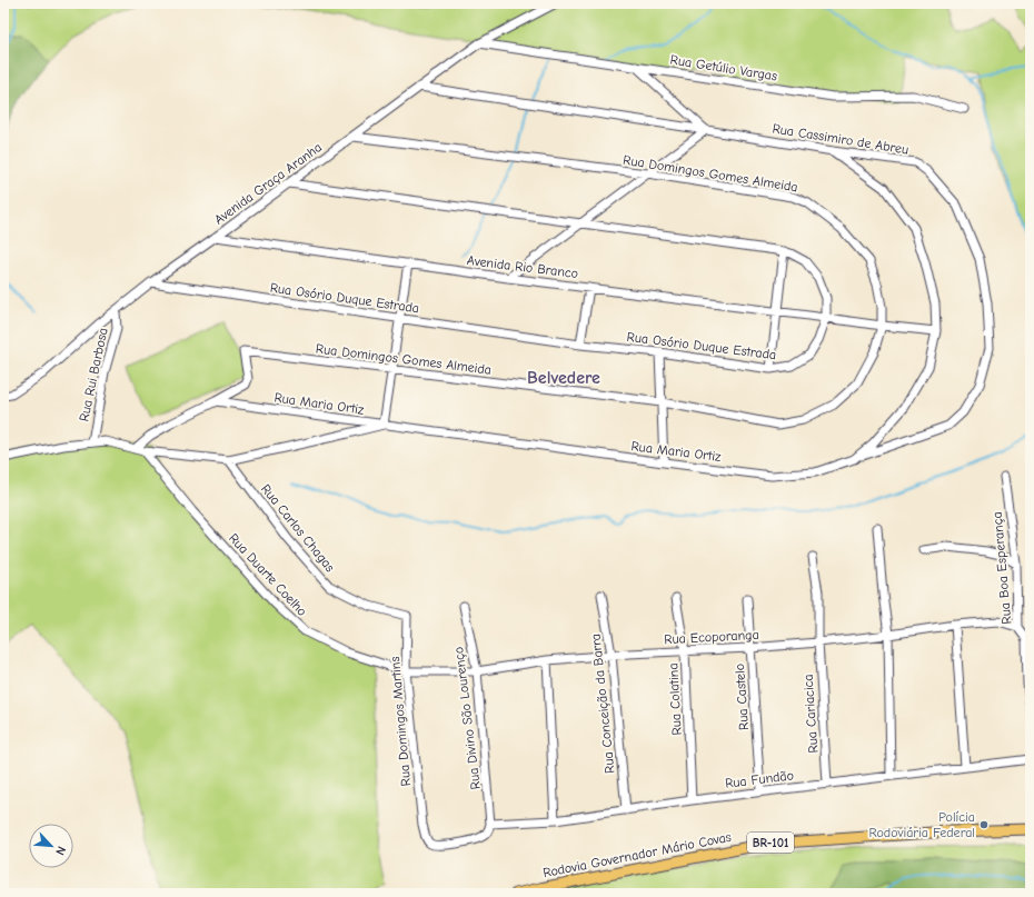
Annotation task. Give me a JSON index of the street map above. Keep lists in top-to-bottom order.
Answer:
{
  "streets": {
    "main road": ["BR-101", "Rodovia Governador Mário Covas"],
    "street": [
      "Rua Getúlio Vargas",
      "Rua Cassimiro de Abreu",
      "Rua Domingos Gomes Almeida",
      "Avenida Graça Aranha",
      "Avenida Rio Branco",
      "Rua Osório Duque Estrada",
      "Rua Rui Barbosa",
      "Rua Maria Ortiz",
      "Rua Carlos Chagas",
      "Rua Boa Esperança",
      "Rua Duarte Coelho",
      "Rua Ecoporanga",
      "Rua Castelo",
      "Rua Colatina",
      "Rua Conceição da Barra",
      "Rua Cariacica",
      "Rua Divino São Lourenço",
      "Rua Domingos Martins",
      "Rua Fundão"
    ]
  },
  "crossings": [
    ["Rua Getúlio Vargas", "Avenida Graça Aranha"],
    ["Rua Cassimiro de Abreu", "Avenida Graça Aranha"],
    ["Rua Cassimiro de Abreu", "Rua Maria Ortiz"],
    ["Rua Domingos Gomes Almeida", "Avenida Graça Aranha"],
    ["Rua Domingos Gomes Almeida", "Avenida Rio Branco"],
    ["Rua Domingos Gomes Almeida", "Rua Maria Ortiz"],
    ["Avenida Graça Aranha", "Avenida Rio Branco"],
    ["Avenida Graça Aranha", "Rua Osório Duque Estrada"],
    ["Avenida Graça Aranha", "Rua Rui Barbosa"],
    ["Avenida Rio Branco", "Rua Osório Duque Estrada"],
    ["Avenida Rio Branco", "Rua Maria Ortiz"],
    ["Rua Carlos Chagas", "Rua Domingos Martins"],
    ["Rua Boa Esperança", "Rua Ecoporanga"],
    ["Rua Duarte Coelho", "Rua Ecoporanga"],
    ["Rua Duarte Coelho", "Rua Domingos Martins"],
    ["Rua Ecoporanga", "Rua Castelo"],
    ["Rua Ecoporanga", "Rua Colatina"],
    ["Rua Ecoporanga", "Rua Conceição da Barra"],
    ["Rua Ecoporanga", "Rua Cariacica"],
    ["Rua Ecoporanga", "Rua Divino São Lourenço"],
    ["Rua Ecoporanga", "Rua Domingos Martins"],
    ["Rua Castelo", "Rua Fundão"],
    ["Rua Colatina", "Rua Fundão"],
    ["Rua Conceição da Barra", "Rua Fundão"],
    ["Rua Cariacica", "Rua Fundão"],
    ["Rua Divino São Lourenço", "Rua Domingos Martins"],
    ["Rua Divino São Lourenço", "Rua Fundão"],
    ["Rua Domingos Martins", "Rua Fundão"]
  ],
  "districts": ["Belvedere"],
  "places": ["Polícia Rodoviária Federal"],
  "north": "bottom right"
}
